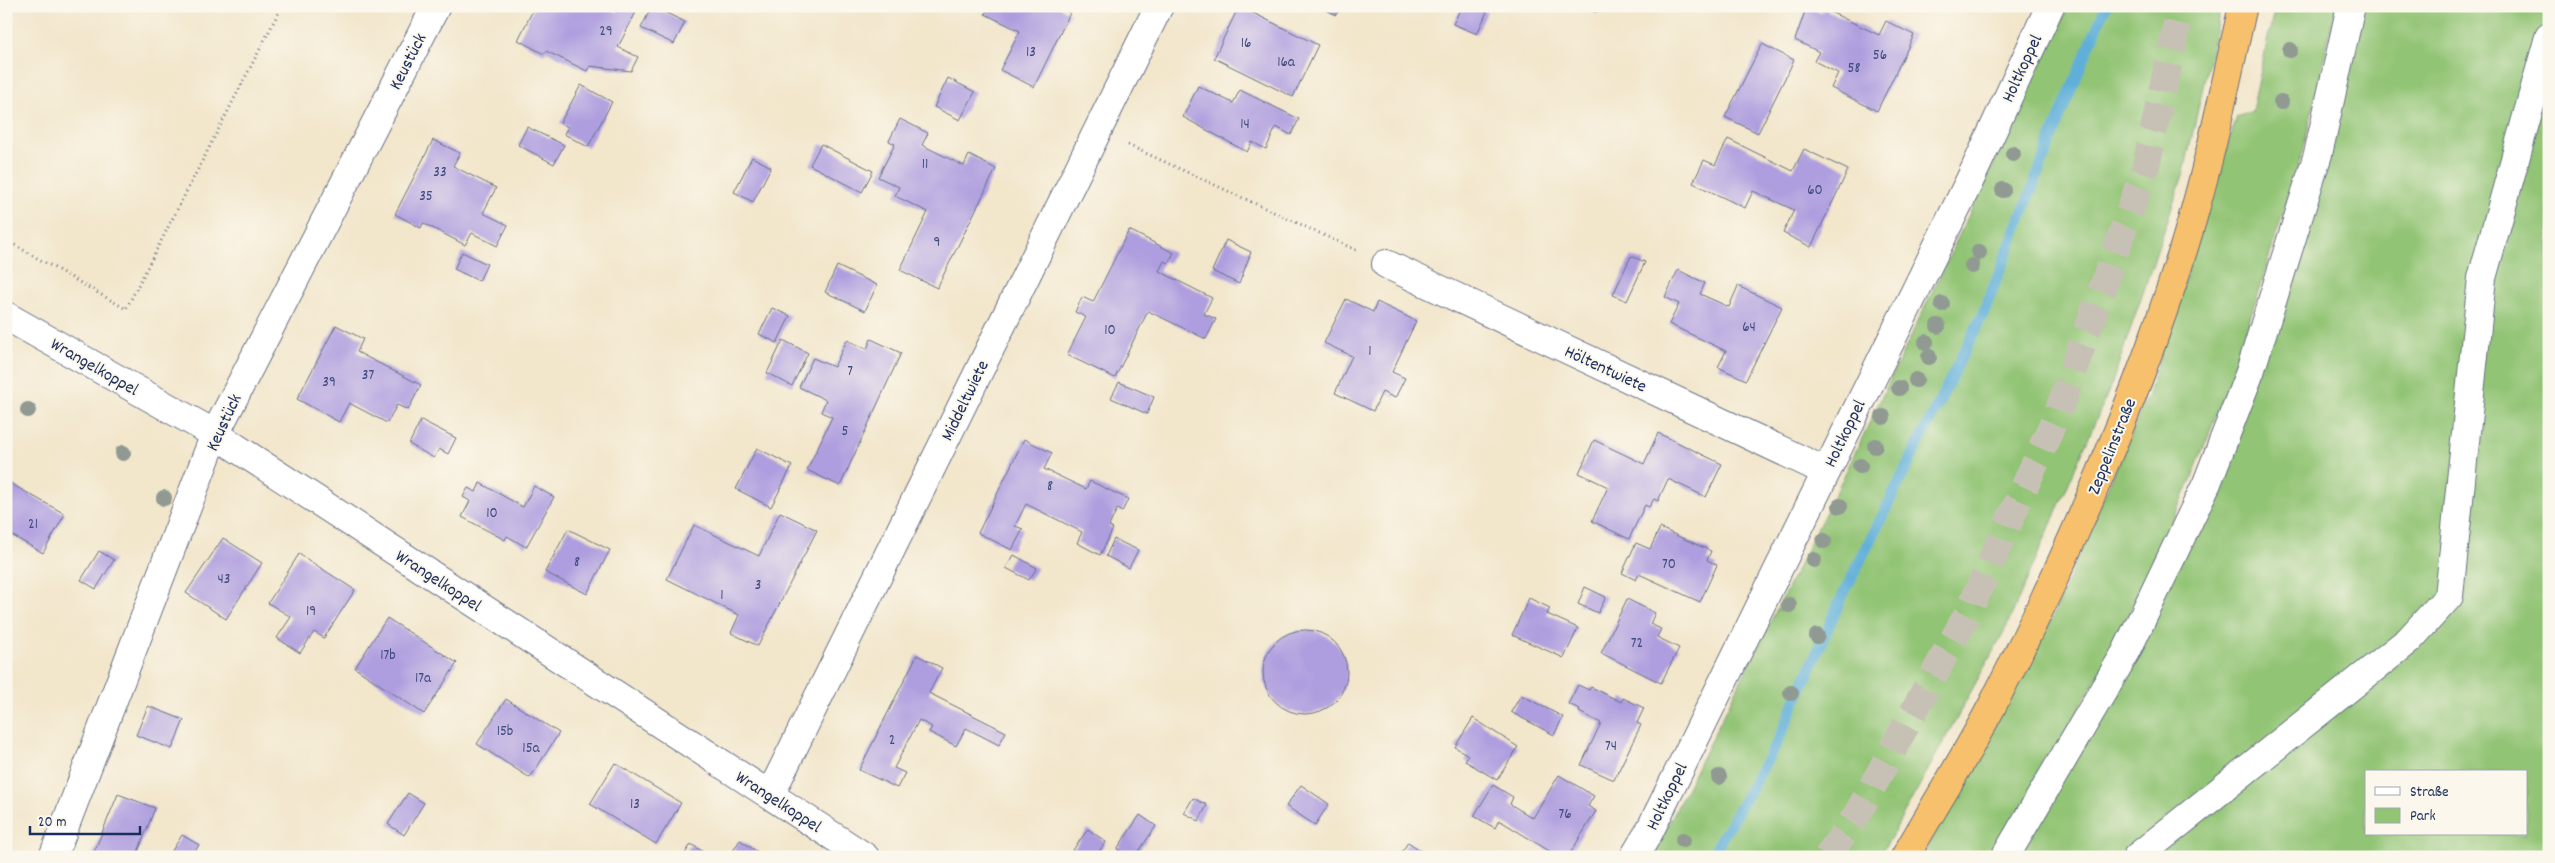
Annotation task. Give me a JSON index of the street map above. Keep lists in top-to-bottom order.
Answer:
{
  "streets": {
    "highway": ["Zeppelinstraße"],
    "street": [
      "Keustück",
      "Holtkoppel",
      "Wrangelkoppel",
      "Höltentwiete",
      "Middeltwiete"
    ]
  },
  "crossings": [
    ["Keustück", "Wrangelkoppel"],
    ["Holtkoppel", "Höltentwiete"],
    ["Wrangelkoppel", "Middeltwiete"]
  ],
  "house_numbers": [
    "29",
    "16",
    "13",
    "56",
    "16a",
    "58",
    "14",
    "11",
    "33",
    "60",
    "35",
    "9",
    "64",
    "10",
    "1",
    "7",
    "37",
    "39",
    "5",
    "8",
    "10",
    "21",
    "8",
    "70",
    "43",
    "3",
    "1",
    "19",
    "72",
    "17b",
    "17a",
    "15b",
    "2",
    "74",
    "15a",
    "13",
    "76"
  ],
  "legend": ["Straße", "Park"],
  "scale_bar": "20 m"
}
